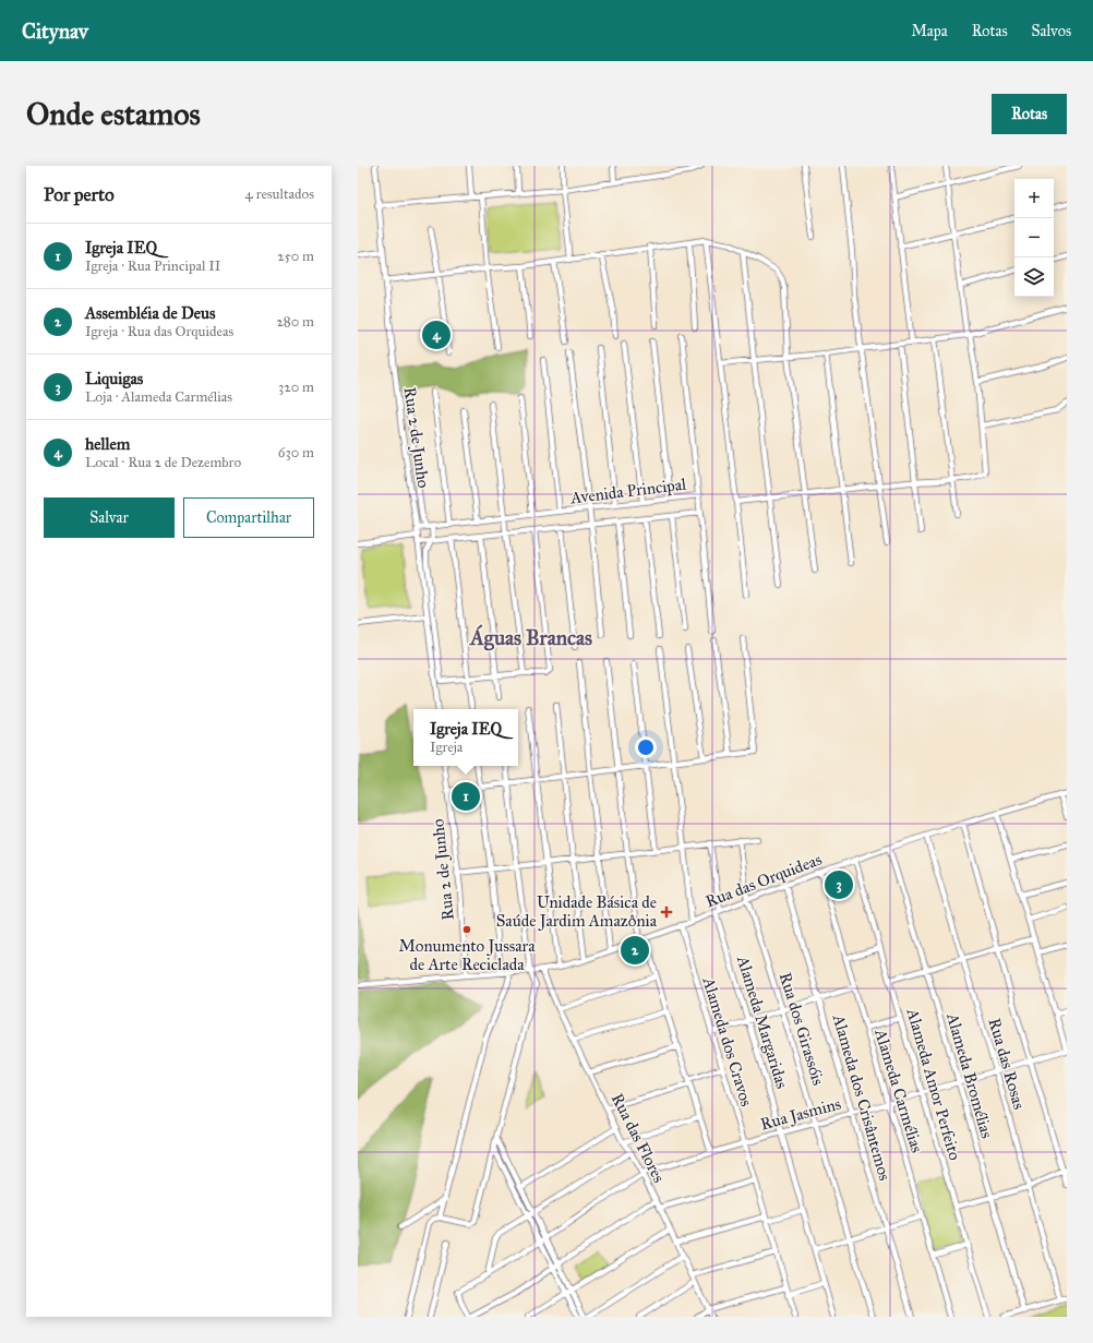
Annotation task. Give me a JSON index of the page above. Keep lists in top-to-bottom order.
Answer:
{
  "streets": {
    "street": [
      "Rua 2 de Junho",
      "Avenida Principal",
      "Rua das Orquideas",
      "Alameda Margaridas",
      "Rua dos Girassóis",
      "Alameda dos Cravos",
      "Rua das Rosas",
      "Alameda Bromélias",
      "Alameda Amor Perfeito",
      "Alameda Carmélias",
      "Alameda dos Crisântemos",
      "Rua Jasmins",
      "Rua das Flores"
    ]
  },
  "crossings": [
    ["Rua 2 de Junho", "Avenida Principal"],
    ["Rua 2 de Junho", "Rua das Orquideas"],
    ["Rua das Orquideas", "Alameda Margaridas"],
    ["Rua das Orquideas", "Rua dos Girassóis"],
    ["Rua das Orquideas", "Alameda dos Cravos"],
    ["Rua das Orquideas", "Rua das Rosas"],
    ["Rua das Orquideas", "Alameda Bromélias"],
    ["Rua das Orquideas", "Alameda Amor Perfeito"],
    ["Rua das Orquideas", "Alameda Carmélias"],
    ["Rua das Orquideas", "Alameda dos Crisântemos"],
    ["Rua das Orquideas", "Rua das Flores"],
    ["Alameda Margaridas", "Rua Jasmins"],
    ["Rua dos Girassóis", "Rua Jasmins"],
    ["Alameda dos Cravos", "Rua Jasmins"],
    ["Rua das Rosas", "Rua Jasmins"],
    ["Alameda Bromélias", "Rua Jasmins"],
    ["Alameda Amor Perfeito", "Rua Jasmins"],
    ["Alameda Carmélias", "Rua Jasmins"],
    ["Alameda dos Crisântemos", "Rua Jasmins"],
    ["Rua Jasmins", "Rua das Flores"]
  ],
  "districts": ["Águas Brancas"],
  "places": {
    "health": ["Unidade Básica de Saúde Jardim Amazônia"],
    "other": ["Monumento Jussara de Arte Reciclada"]
  },
  "page": {
    "header": "Citynav",
    "nav": ["Mapa", "Rotas", "Salvos"],
    "buttons": [
      "Rotas",
      ["Salvar", "Compartilhar"]
    ],
    "title": "Onde estamos",
    "heading": ["Por perto", "4 resultados"],
    "map_buttons": ["+", "−"],
    "list": [
      {
        "mark": "1",
        "name": "Igreja IEQ",
        "note": "Igreja · Rua Principal II",
        "value": "250 m"
      },
      {
        "mark": "2",
        "name": "Assembléia de Deus",
        "note": "Igreja · Rua das Orquideas",
        "value": "280 m"
      },
      {
        "mark": "3",
        "name": "Liquigas",
        "note": "Loja · Alameda Carmélias",
        "value": "320 m"
      },
      {
        "mark": "4",
        "name": "hellem",
        "note": "Local · Rua 2 de Dezembro",
        "value": "630 m"
      }
    ],
    "pins": [
      "4",
      "1",
      "3",
      "2"
    ],
    "popup": ["Igreja IEQ", "Igreja"]
  }
}
